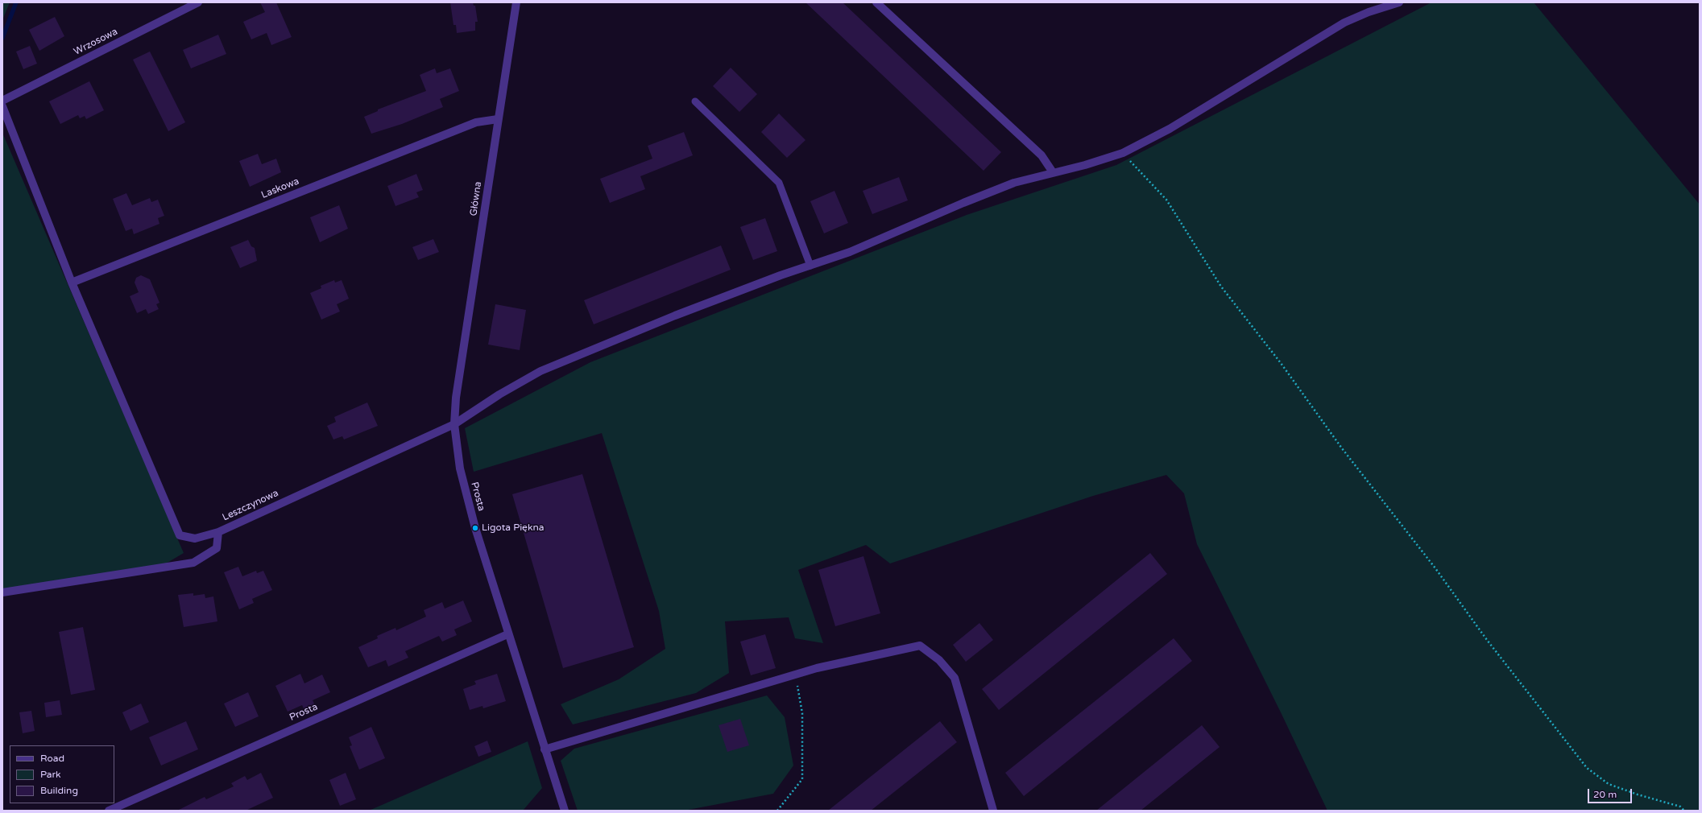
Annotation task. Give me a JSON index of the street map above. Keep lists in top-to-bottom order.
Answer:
{
  "streets": {
    "street": [
      "Wrzosowa",
      "Laskowa",
      "Główna",
      "Prosta",
      "Leszczynowa"
    ]
  },
  "crossings": [
    ["Laskowa", "Główna"],
    ["Główna", "Prosta"],
    ["Prosta", "Leszczynowa"]
  ],
  "places": ["Ligota Piękna"],
  "legend": ["Road", "Park", "Building"],
  "scale_bar": "20 m"
}
